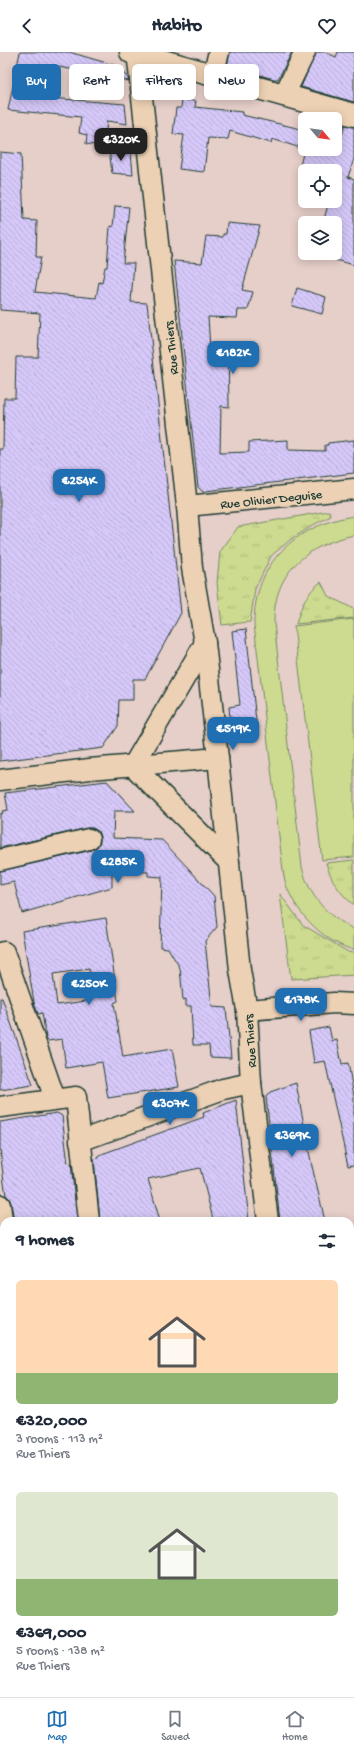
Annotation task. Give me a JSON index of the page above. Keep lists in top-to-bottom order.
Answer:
{
  "streets": {
    "street": ["Rue Thiers", "Rue Olivier Deguise"]
  },
  "crossings": [
    ["Rue Thiers", "Rue Olivier Deguise"]
  ],
  "north": "bottom right",
  "page": {
    "header": "Habito",
    "chip": [
      "Buy",
      "Rent",
      "Filters",
      "New"
    ],
    "price": [
      "€320K",
      "€182K",
      "€254K",
      "€519K",
      "€285K",
      "€250K",
      "€178K",
      "€307K",
      "€369K"
    ],
    "heading": "9 homes",
    "list": [
      {
        "name": "€320,000",
        "note": "3 rooms · 113 m² · Rue Thiers"
      },
      {
        "name": "€369,000",
        "note": "5 rooms · 138 m² · Rue Thiers"
      }
    ],
    "tabs": ["Map", "Saved", "Home"]
  }
}
